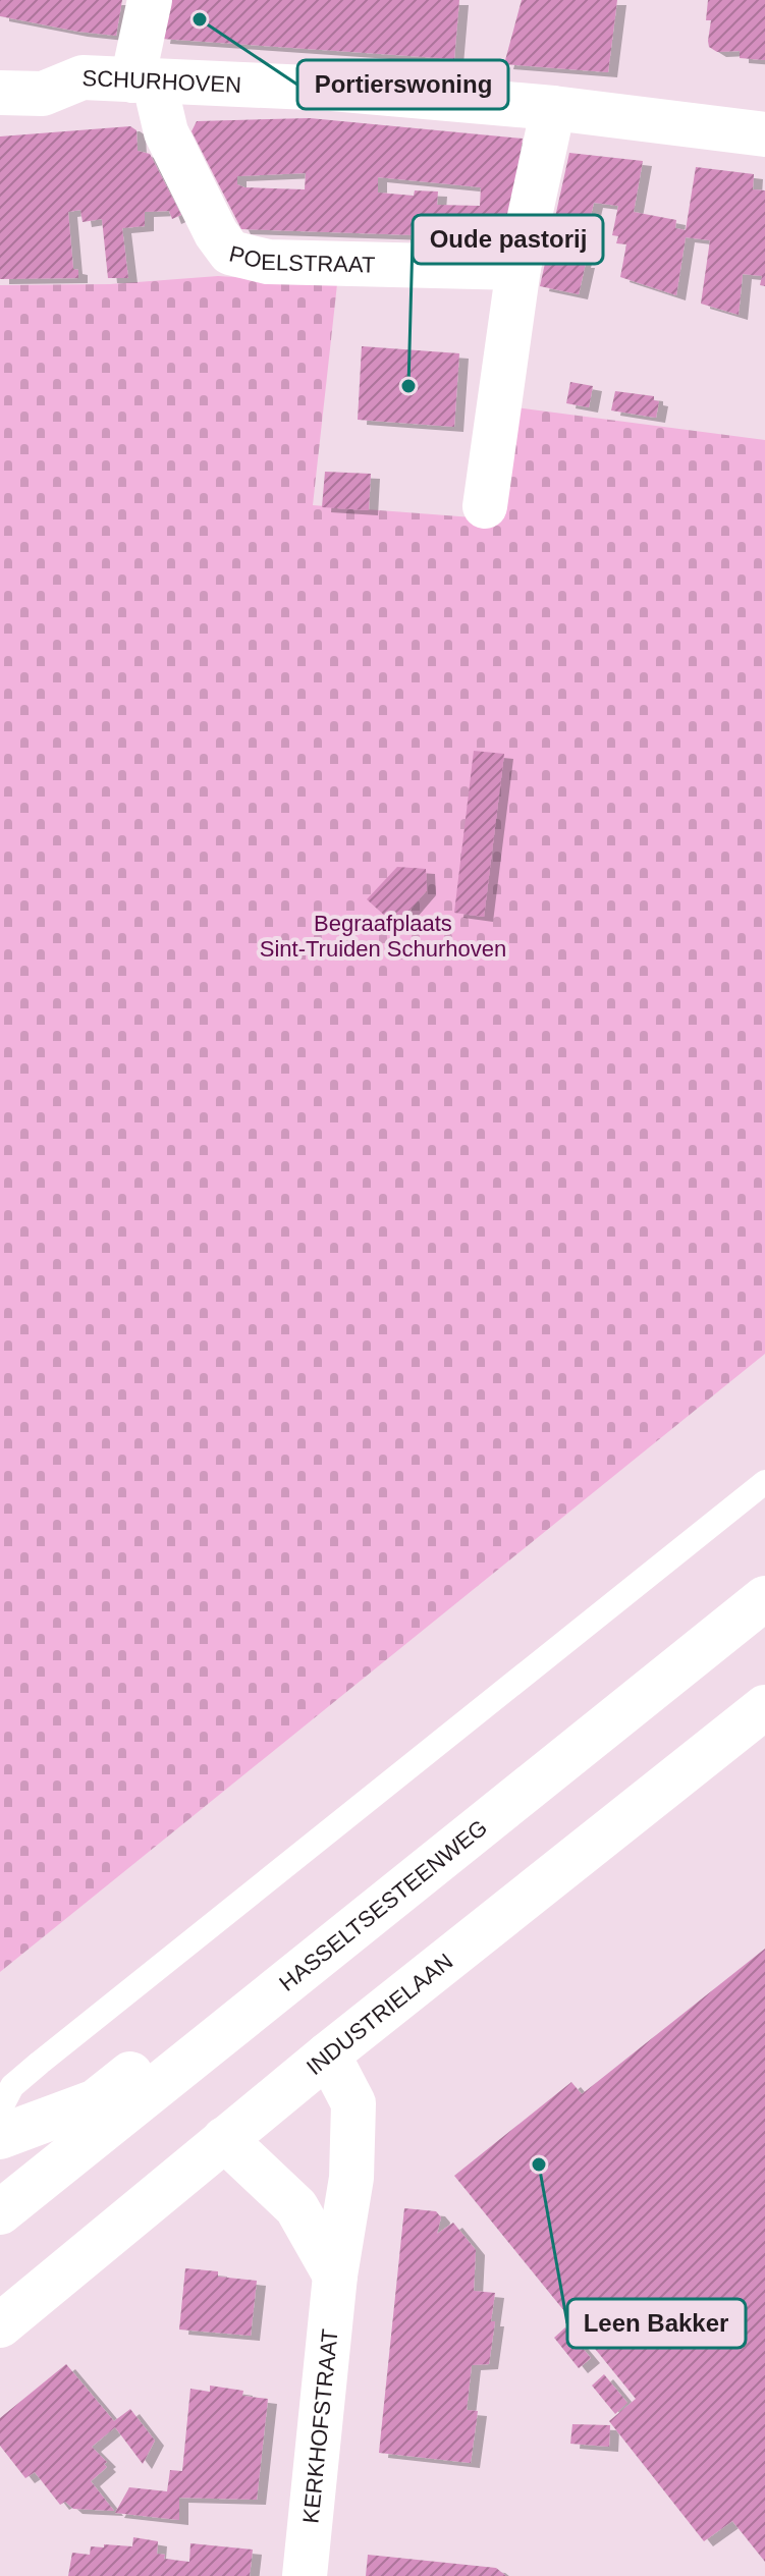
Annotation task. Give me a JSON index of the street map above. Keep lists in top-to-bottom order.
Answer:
{
  "streets": {
    "street": [
      "SCHURHOVEN",
      "POELSTRAAT",
      "HASSELTSESTEENWEG",
      "INDUSTRIELAAN",
      "KERKHOFSTRAAT"
    ]
  },
  "crossings": [
    ["SCHURHOVEN", "POELSTRAAT"],
    ["INDUSTRIELAAN", "KERKHOFSTRAAT"]
  ],
  "parks": ["Begraafplaats Sint-Truiden Schurhoven"],
  "places": ["Portierswoning", "Oude pastorij", "Leen Bakker"]
}
